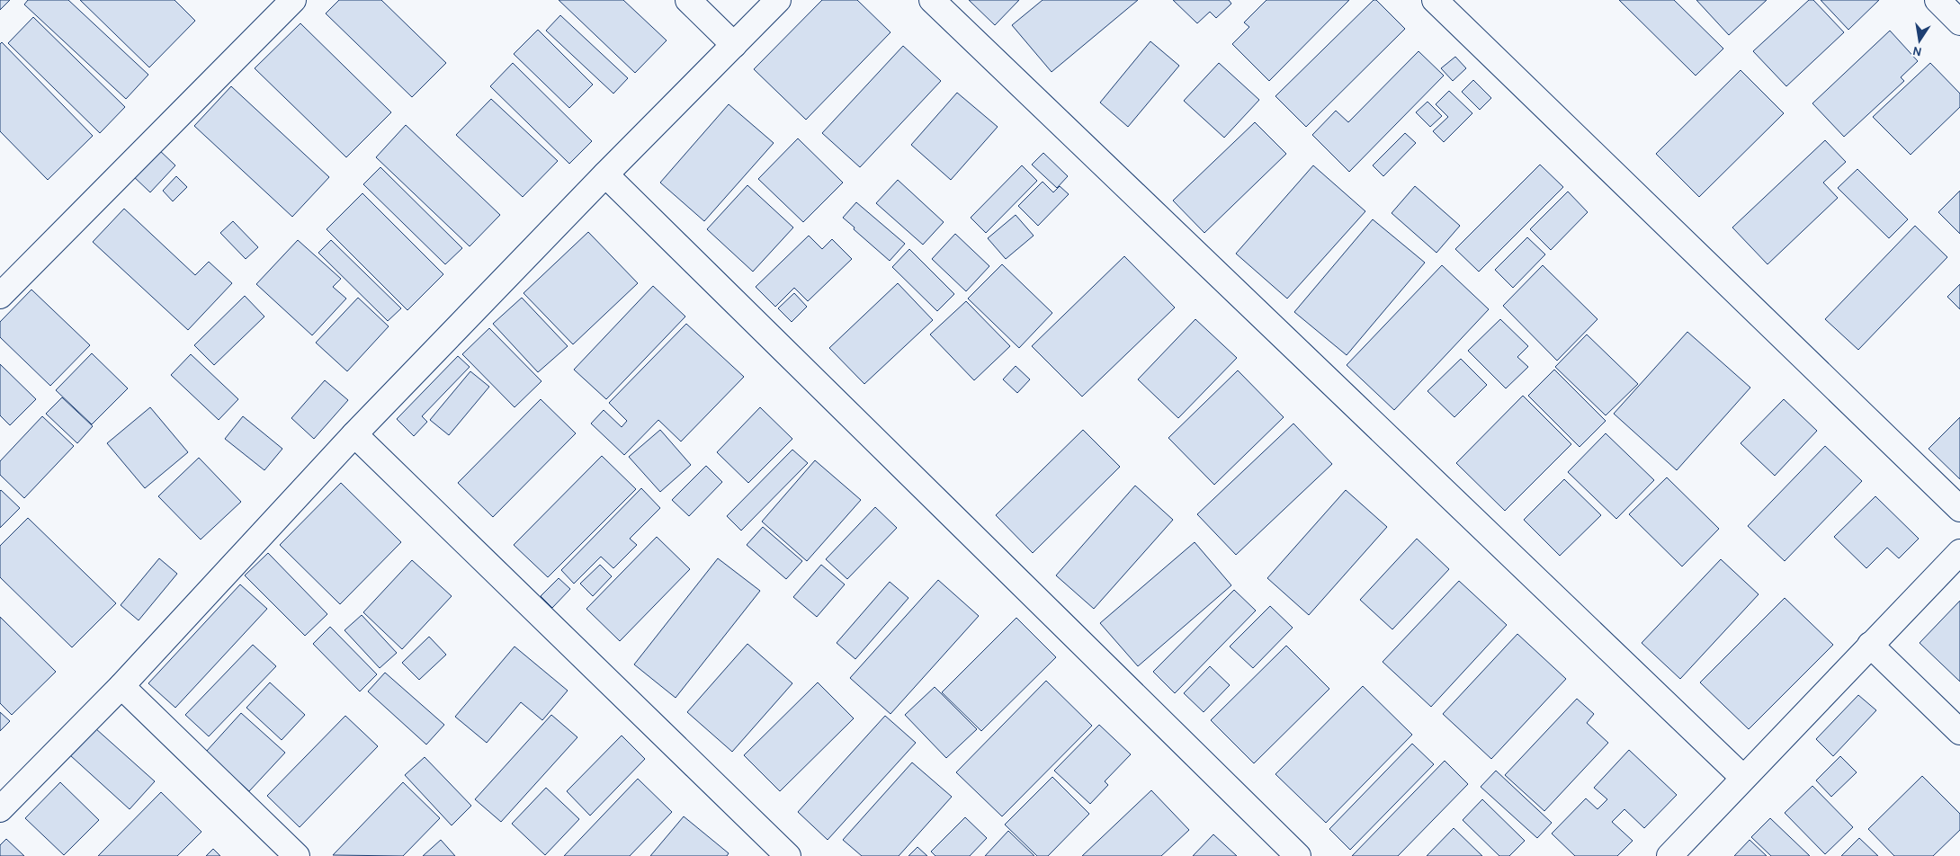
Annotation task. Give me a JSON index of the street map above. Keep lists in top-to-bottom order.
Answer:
{
  "north": "bottom"
}
